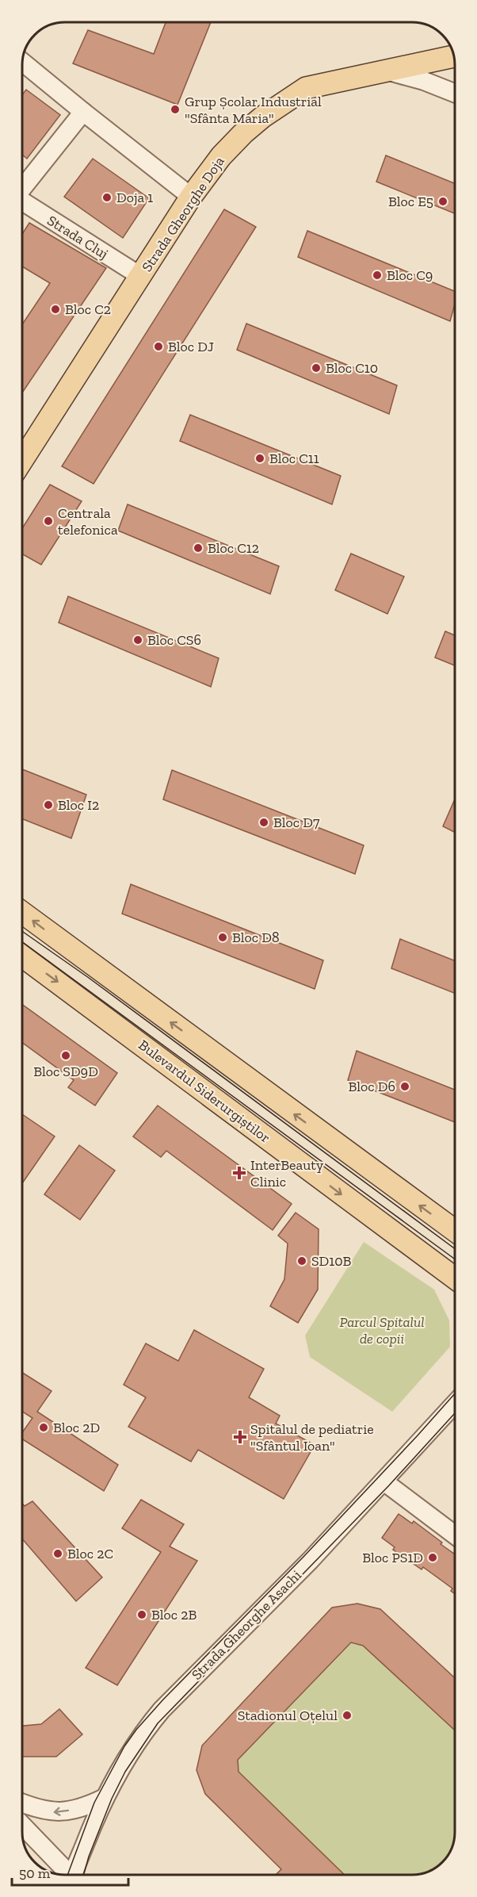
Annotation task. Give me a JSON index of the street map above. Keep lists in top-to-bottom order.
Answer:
{
  "streets": {
    "main road": ["Strada Gheorghe Doja", "Bulevardul Siderurgiștilor"],
    "street": ["Strada Cluj", "Strada Gheorghe Asachi"]
  },
  "crossings": [
    ["Strada Gheorghe Doja", "Strada Cluj"]
  ],
  "parks": ["Parcul Spitalul de copii"],
  "places": {
    "other": [
      "Grup Școlar Industrial \"Sfânta Maria\"",
      "Doja 1",
      "Bloc E5",
      "Bloc C9",
      "Bloc C2",
      "Bloc DJ",
      "Bloc C10",
      "Bloc C11",
      "Centrala telefonica",
      "Bloc C12",
      "Bloc CS6",
      "Bloc I2",
      "Bloc D7",
      "Bloc D8",
      "Bloc SD9D",
      "Bloc D6",
      "SD10B",
      "Bloc 2D",
      "Bloc 2C",
      "Bloc PS1D",
      "Bloc 2B",
      "Stadionul Oțelul"
    ],
    "health": ["InterBeauty Clinic", "Spitalul de pediatrie \"Sfântul Ioan\""]
  },
  "scale_bar": "50 m"
}
